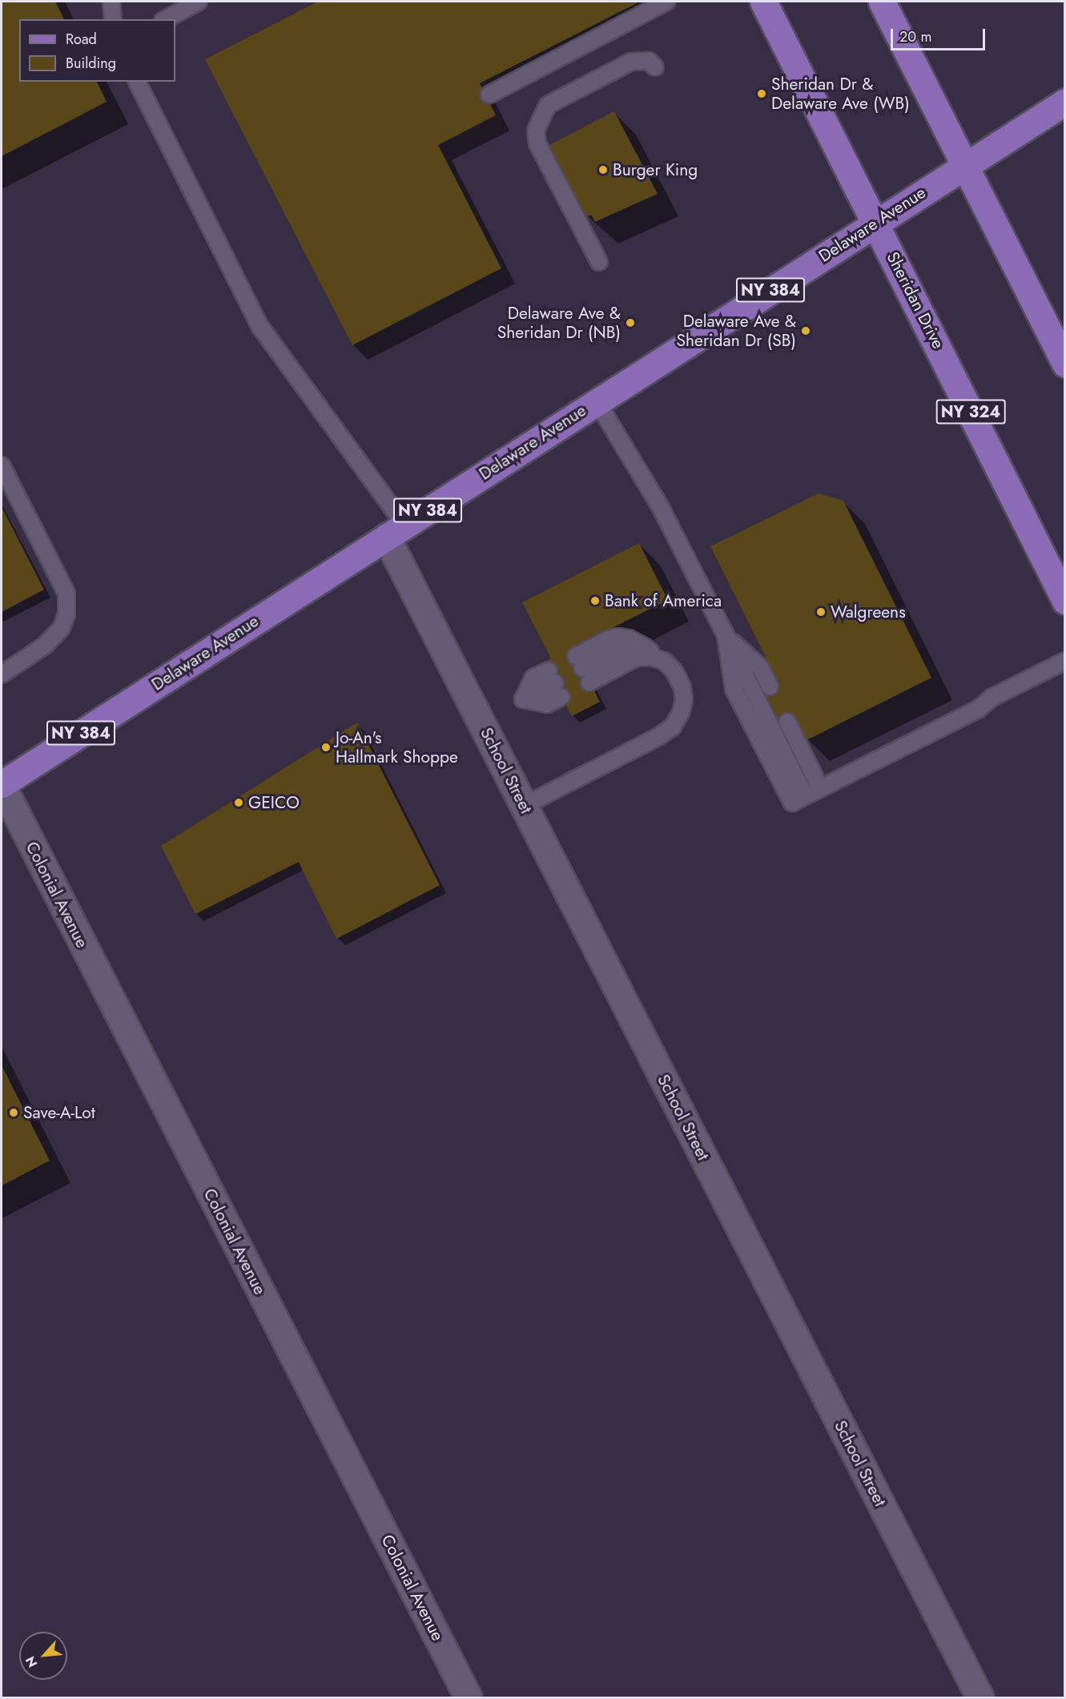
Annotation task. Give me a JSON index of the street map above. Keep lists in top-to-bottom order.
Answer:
{
  "streets": {
    "main road": [
      "Delaware Avenue",
      "NY 384",
      "Sheridan Drive",
      "NY 324"
    ],
    "street": ["School Street", "Colonial Avenue"]
  },
  "crossings": [
    ["Delaware Avenue", "Sheridan Drive"],
    ["Delaware Avenue", "School Street"],
    ["Delaware Avenue", "Colonial Avenue"]
  ],
  "places": [
    "Sheridan Dr & Delaware Ave (WB)",
    "Burger King",
    "Delaware Ave & Sheridan Dr (NB)",
    "Delaware Ave & Sheridan Dr (SB)",
    "Bank of America",
    "Walgreens",
    "Jo-An's Hallmark Shoppe",
    "GEICO",
    "Save-A-Lot"
  ],
  "legend": ["Road", "Building"],
  "scale_bar": "20 m",
  "north": "bottom left"
}
